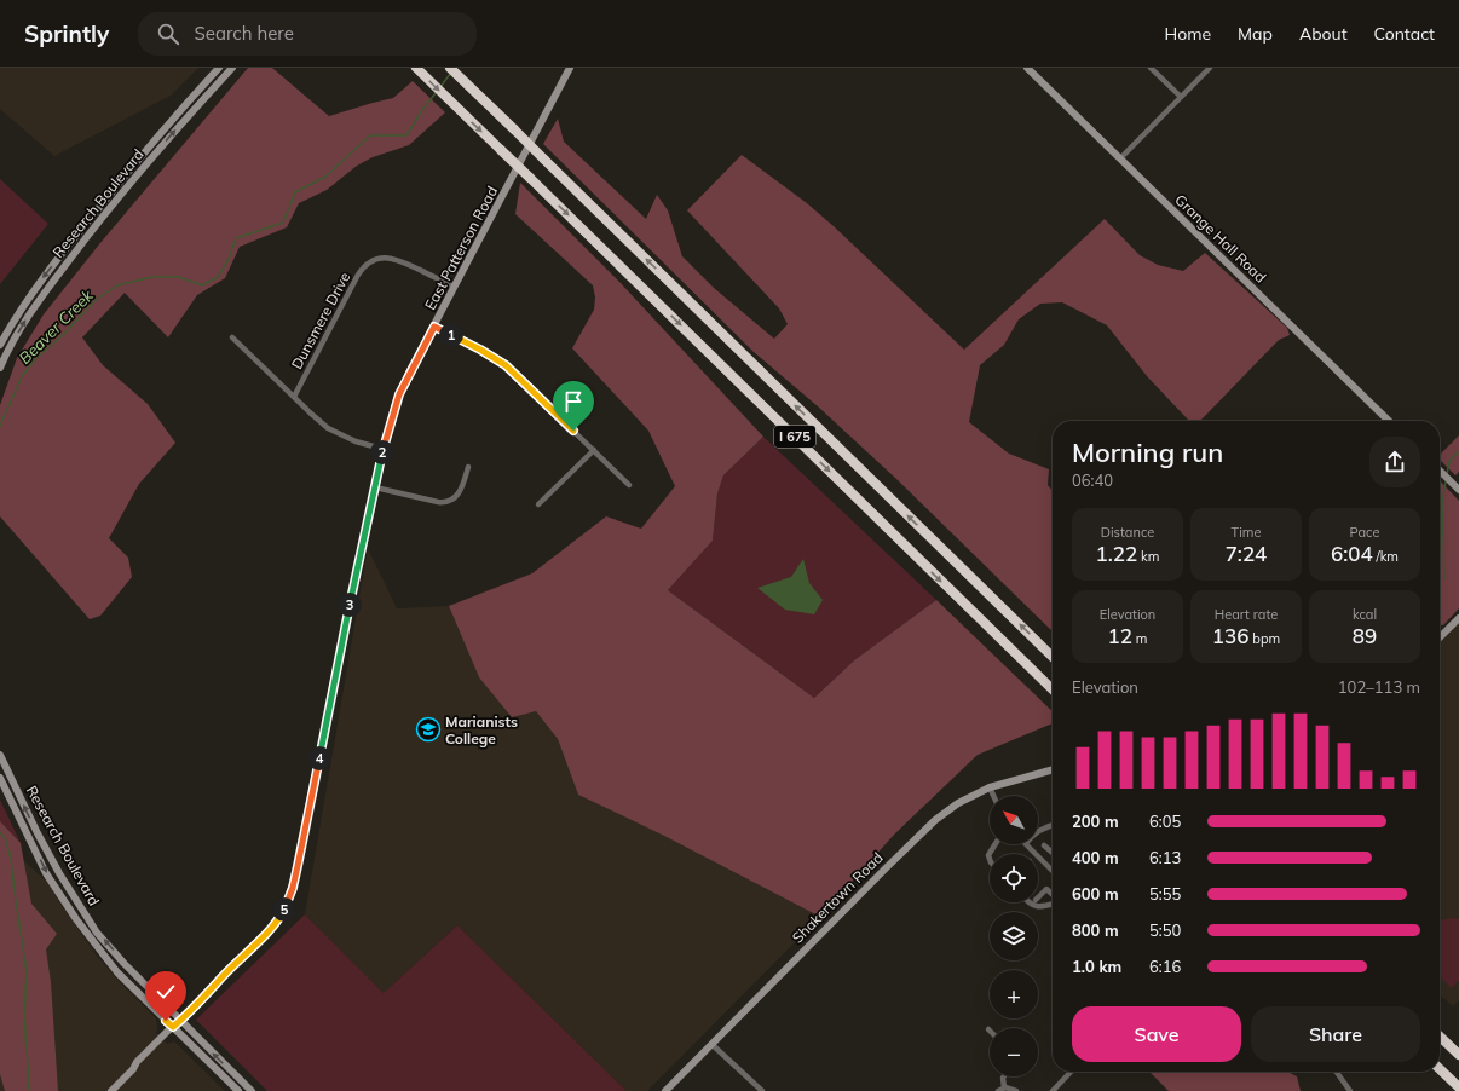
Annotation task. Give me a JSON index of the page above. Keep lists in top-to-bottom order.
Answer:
{
  "streets": {
    "highway": ["I 675"],
    "street": [
      "Research Boulevard",
      "Grange Hall Road",
      "East Patterson Road",
      "Dunsmere Drive",
      "Shakertown Road"
    ]
  },
  "crossings": [
    ["Research Boulevard", "East Patterson Road"],
    ["East Patterson Road", "Dunsmere Drive"]
  ],
  "water": ["Beaver Creek"],
  "places": {
    "school or university": ["Marianists College"]
  },
  "north": "top left",
  "page": {
    "header": "Sprintly",
    "search": "Search here",
    "nav": [
      "Home",
      "Map",
      "About",
      "Contact"
    ],
    "pins": [
      "1",
      "2",
      "3",
      "4",
      "5"
    ],
    "heading": ["Morning run", "06:40"],
    "stats": [
      ["Distance", "1.22 km"],
      ["Time", "7:24"],
      ["Pace", "6:04 /km"],
      ["Elevation", "12 m"],
      ["Heart rate", "136 bpm"],
      ["kcal", "89"]
    ],
    "chart": ["Elevation", "102–113 m"],
    "map_buttons": ["+", "−"],
    "list": [
      {
        "name": "200 m",
        "note": "6:05"
      },
      {
        "name": "400 m",
        "note": "6:13"
      },
      {
        "name": "600 m",
        "note": "5:55"
      },
      {
        "name": "800 m",
        "note": "5:50"
      },
      {
        "name": "1.0 km",
        "note": "6:16"
      }
    ],
    "buttons": ["Save", "Share"]
  }
}
